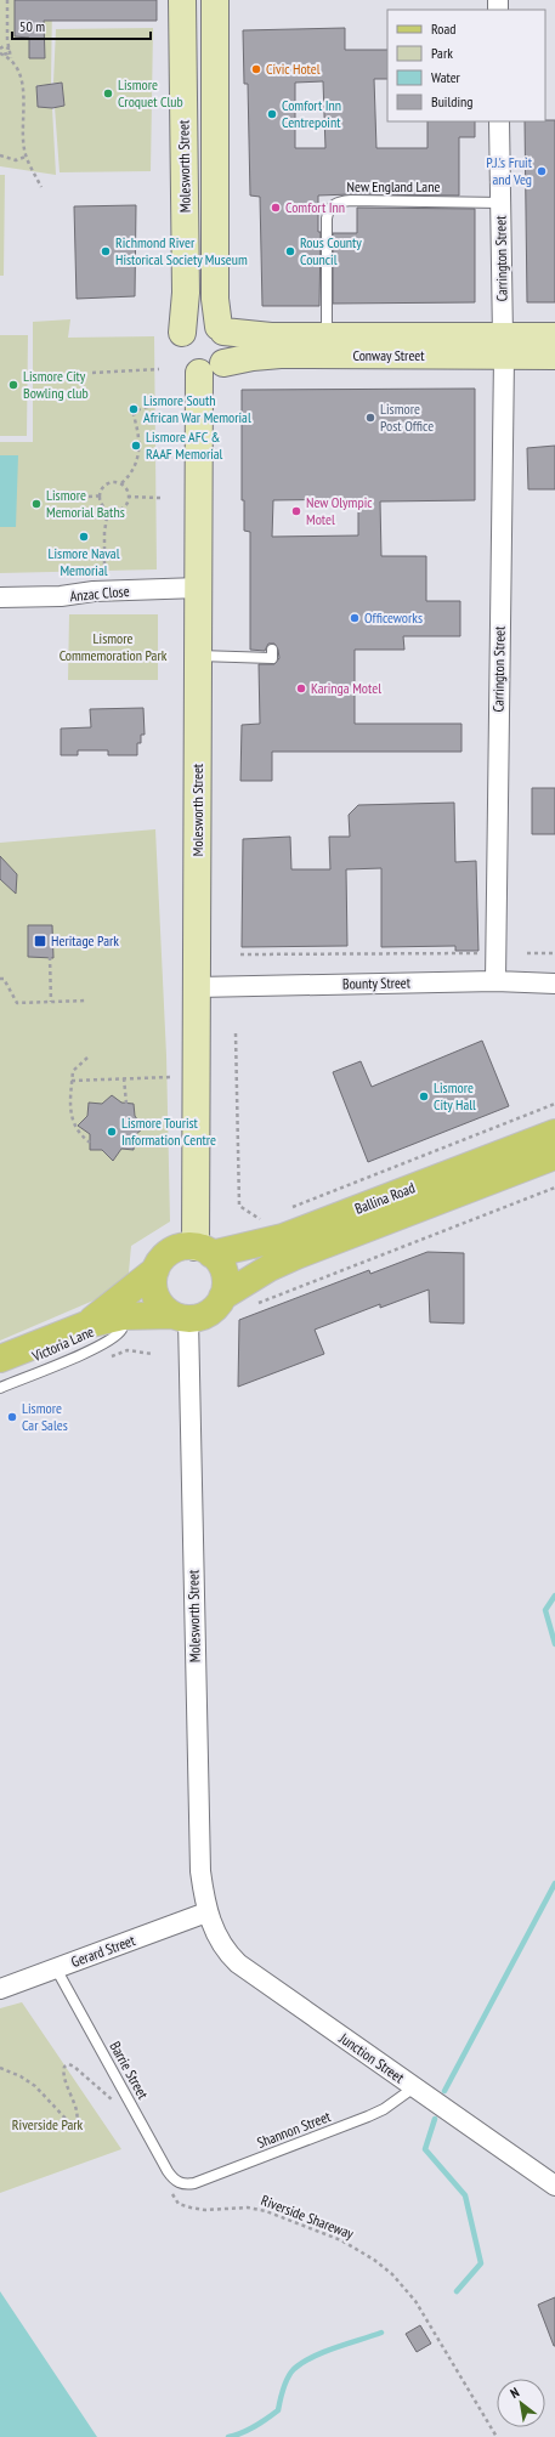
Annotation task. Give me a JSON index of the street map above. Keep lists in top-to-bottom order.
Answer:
{
  "streets": {
    "main road": ["Ballina Road"],
    "street": [
      "Molesworth Street",
      "Carrington Street",
      "Conway Street",
      "Anzac Close",
      "Bounty Street",
      "Gerard Street",
      "Junction Street"
    ],
    "lane": [
      "New England Lane",
      "Victoria Lane",
      "Barrie Street",
      "Shannon Street"
    ],
    "path": ["Riverside Shareway"]
  },
  "crossings": [
    ["Molesworth Street", "Conway Street"],
    ["Molesworth Street", "Anzac Close"],
    ["Molesworth Street", "Bounty Street"],
    ["Molesworth Street", "Ballina Road"],
    ["Molesworth Street", "Gerard Street"],
    ["Molesworth Street", "Junction Street"],
    ["New England Lane", "Carrington Street"],
    ["New England Lane", "Conway Street"],
    ["Carrington Street", "Conway Street"],
    ["Carrington Street", "Bounty Street"],
    ["Gerard Street", "Junction Street"],
    ["Gerard Street", "Barrie Street"],
    ["Junction Street", "Shannon Street"],
    ["Barrie Street", "Shannon Street"]
  ],
  "parks": ["Lismore Commemoration Park", "Riverside Park"],
  "places": {
    "other": [
      "Civic Hotel",
      "Lismore Croquet Club",
      "Comfort Inn Centrepoint",
      "P.J.'s Fruit and Veg",
      "Comfort Inn",
      "Richmond River Historical Society Museum",
      "Rous County Council",
      "Lismore City Bowling club",
      "Lismore South African War Memorial",
      "Lismore Post Office",
      "Lismore AFC & RAAF Memorial",
      "Lismore Memorial Baths",
      "New Olympic Motel",
      "Lismore Naval Memorial",
      "Officeworks",
      "Karinga Motel",
      "Lismore City Hall",
      "Lismore Tourist Information Centre",
      "Lismore Car Sales"
    ],
    "transit": ["Heritage Park"]
  },
  "legend": [
    "Road",
    "Park",
    "Water",
    "Building"
  ],
  "scale_bar": "50 m",
  "north": "top left"
}
